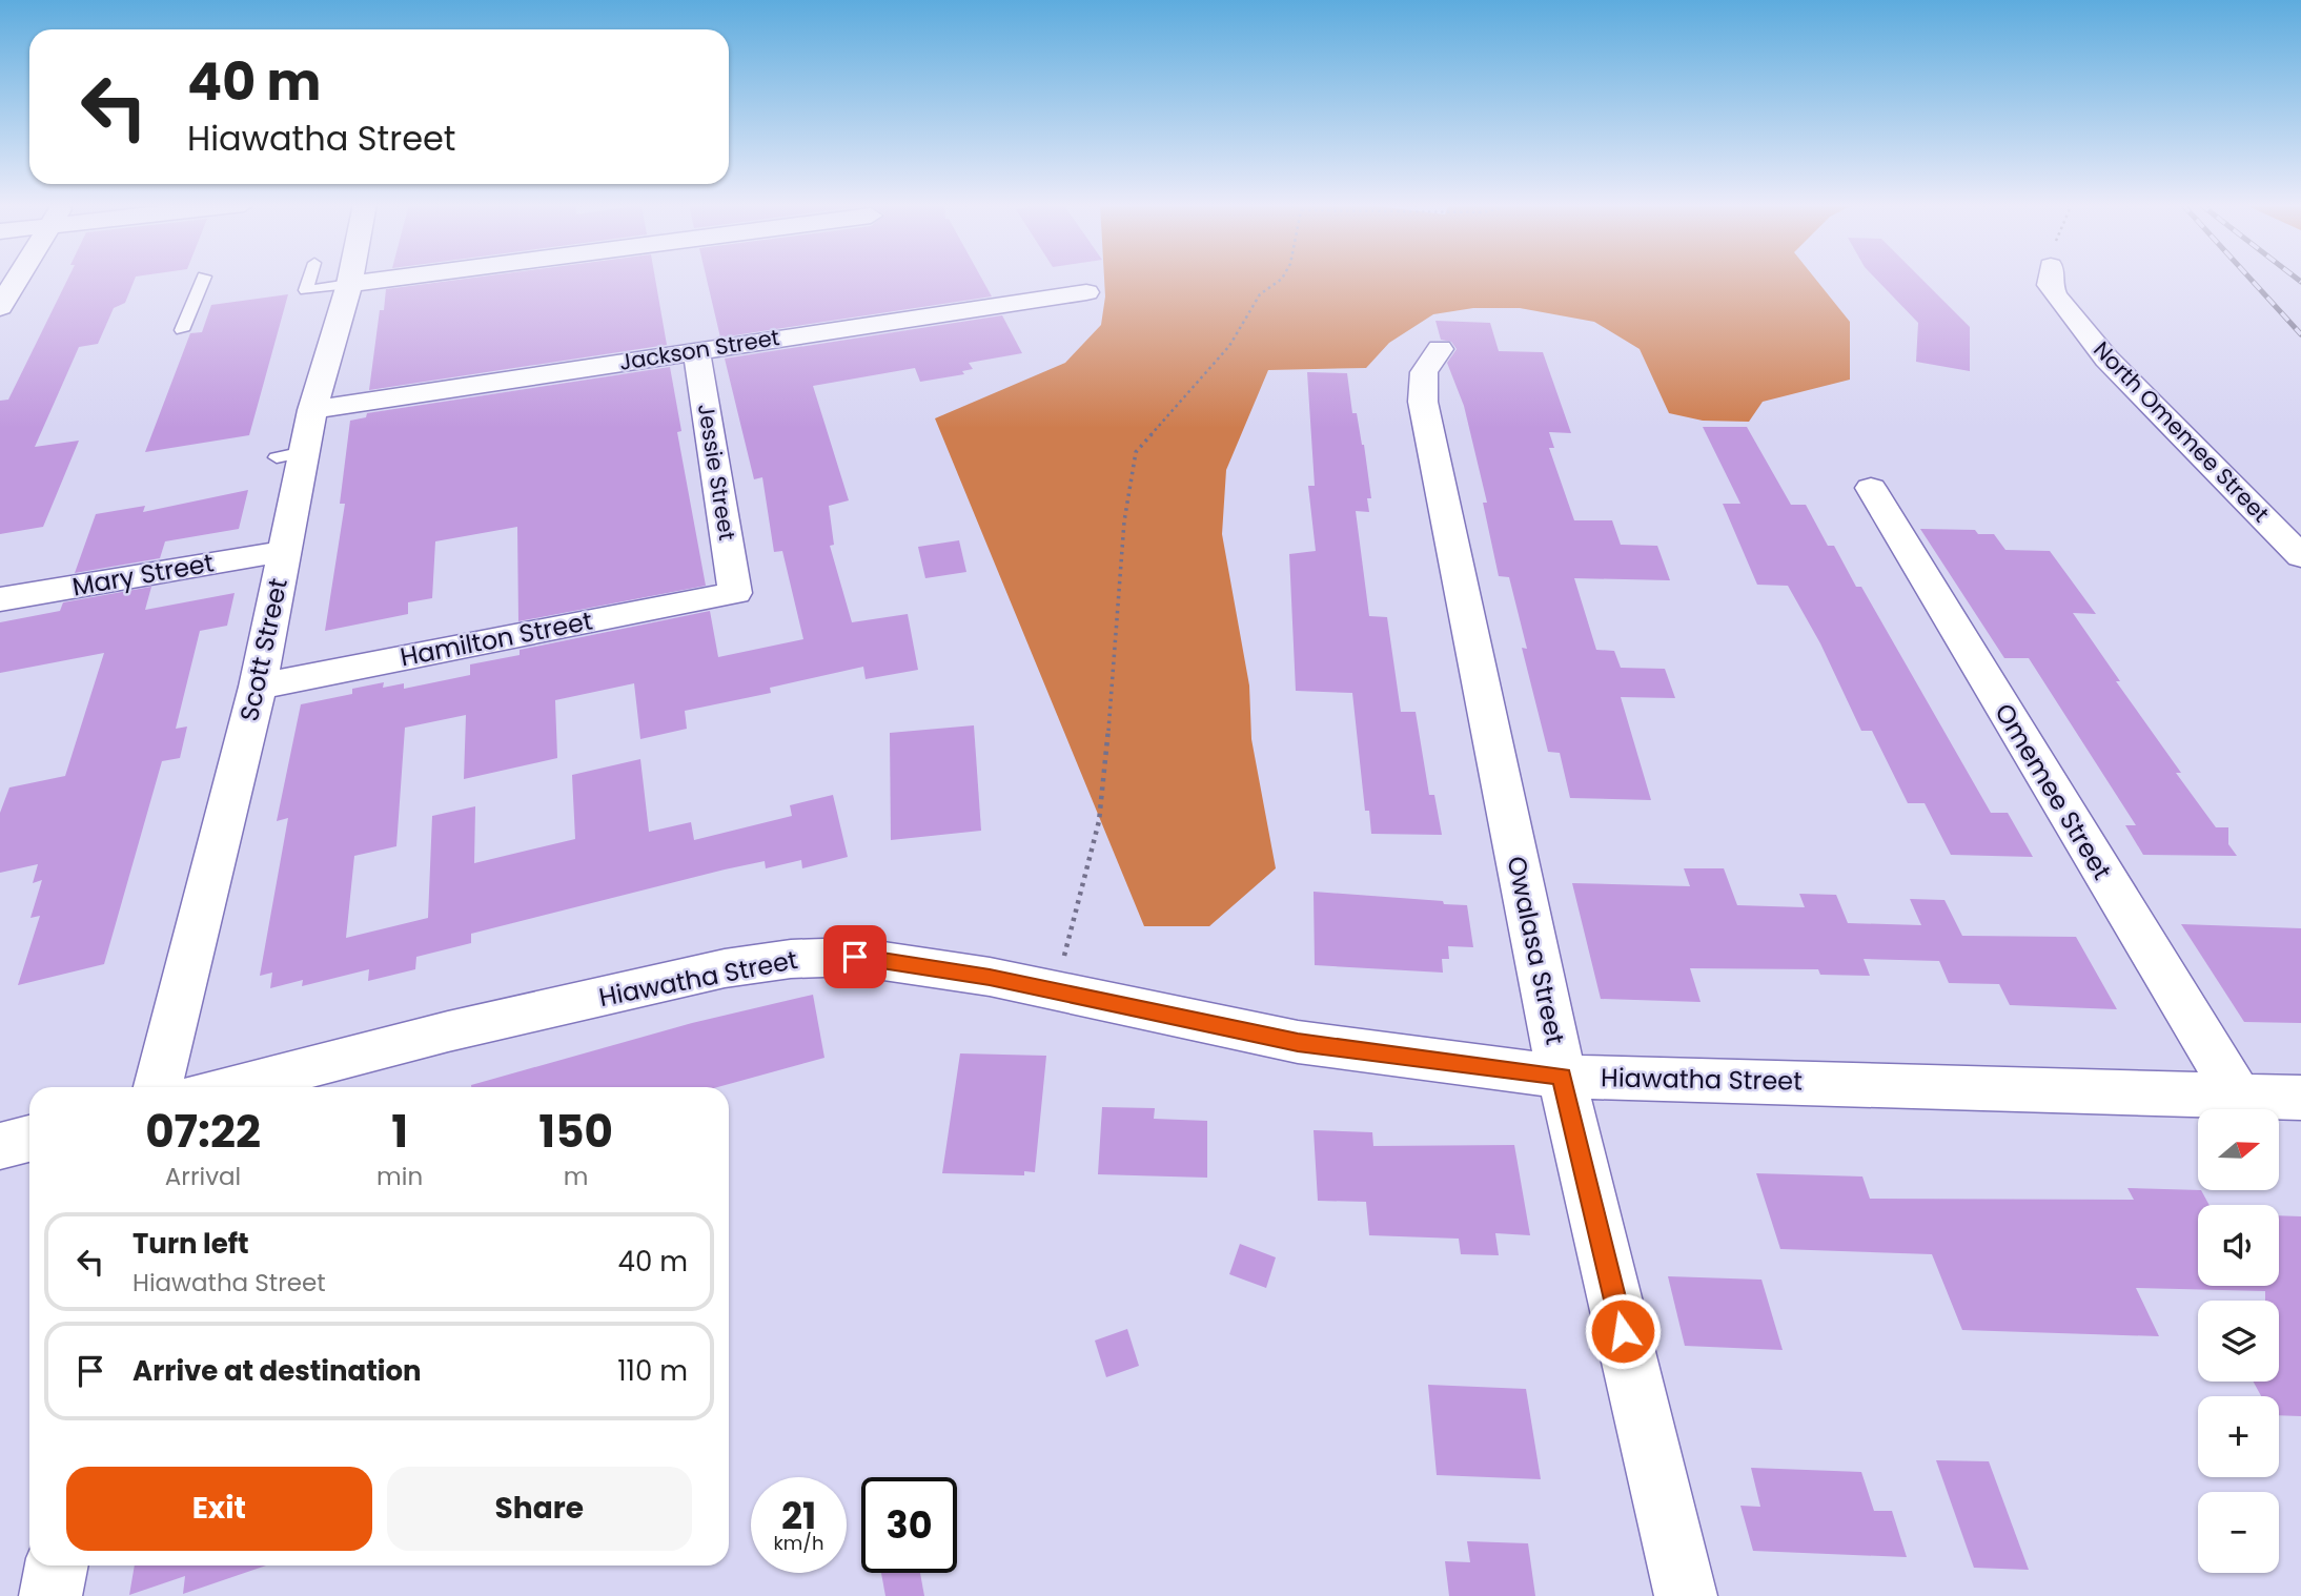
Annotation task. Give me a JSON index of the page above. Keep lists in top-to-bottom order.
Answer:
{
  "streets": {
    "street": [
      "Jackson Street",
      "North Omemee Street",
      "Jessie Street",
      "Mary Street",
      "Hamilton Street",
      "Scott Street",
      "Omemee Street",
      "Owalasa Street",
      "Hiawatha Street"
    ]
  },
  "crossings": [
    ["Jackson Street", "Jessie Street"],
    ["Jackson Street", "Scott Street"],
    ["Jessie Street", "Hamilton Street"],
    ["Mary Street", "Scott Street"],
    ["Hamilton Street", "Scott Street"],
    ["Omemee Street", "Hiawatha Street"],
    ["Owalasa Street", "Hiawatha Street"]
  ],
  "north": "right",
  "page": {
    "turn": ["40 m", "Hiawatha Street"],
    "eta": [
      "07:22",
      "Arrival",
      "1",
      "min",
      "150",
      "m"
    ],
    "map_buttons": ["+", "−"],
    "list": [
      {
        "name": "Turn left",
        "note": "Hiawatha Street",
        "value": "40 m"
      },
      {
        "name": "Arrive at destination",
        "value": "110 m"
      }
    ],
    "buttons": ["Exit", "Share"],
    "speed": "21 km/h",
    "limit": "30"
  }
}
